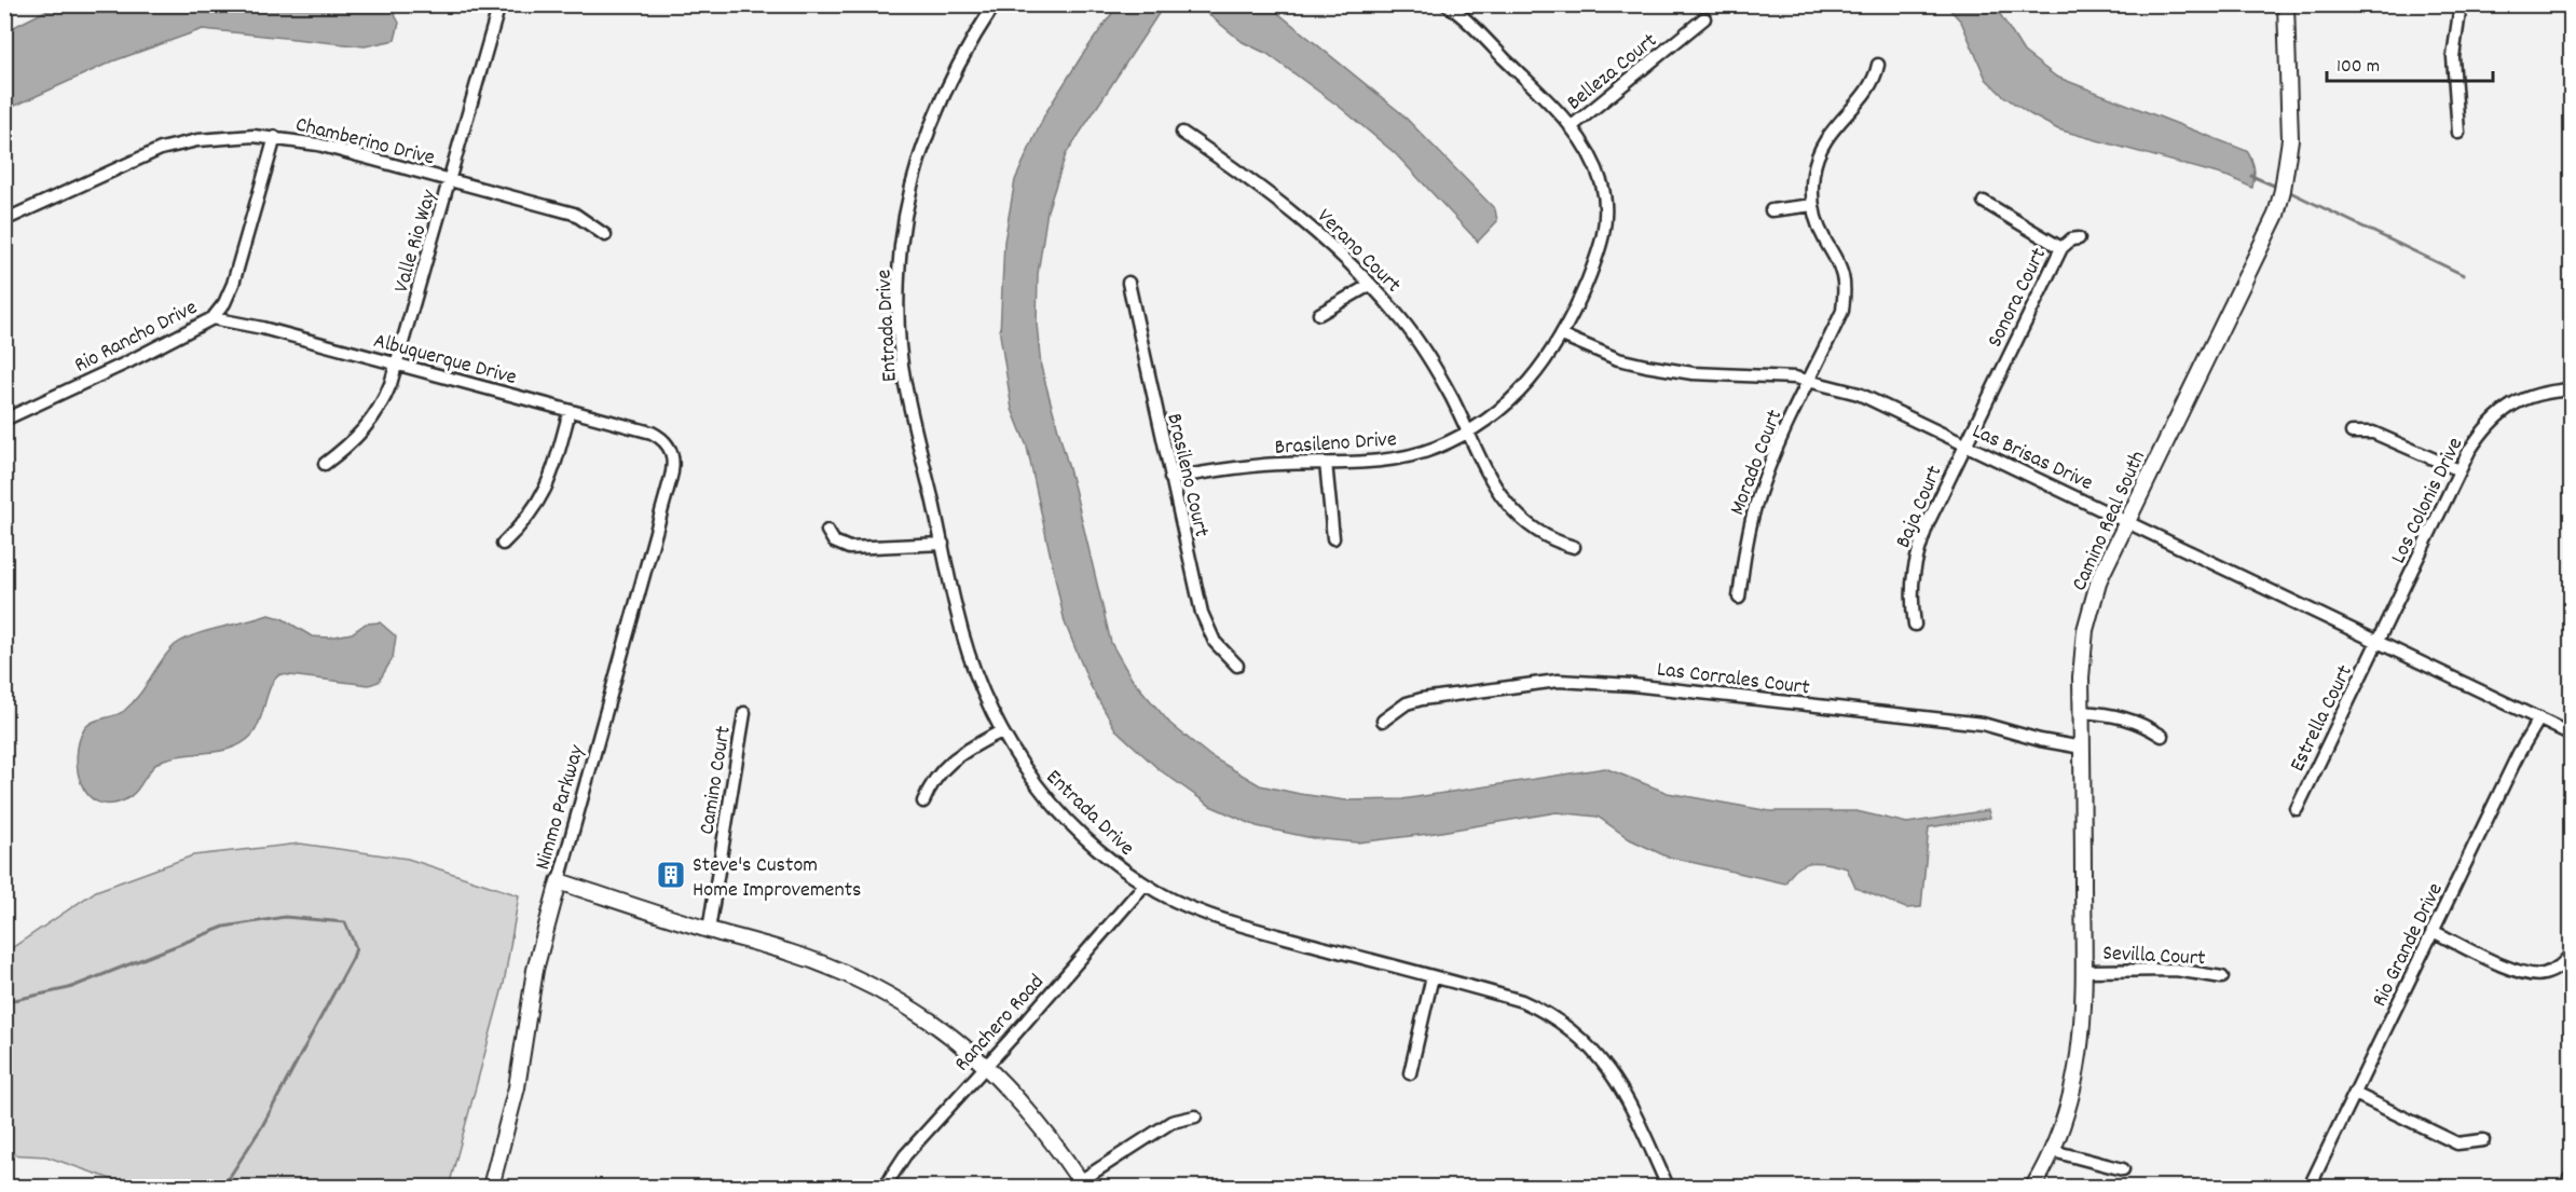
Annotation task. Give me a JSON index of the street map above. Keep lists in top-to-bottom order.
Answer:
{
  "streets": {
    "street": [
      "Belleza Court",
      "Chamberino Drive",
      "Valle Rio Way",
      "Verano Court",
      "Sonora Court",
      "Entrada Drive",
      "Rio Rancho Drive",
      "Albuquerque Drive",
      "Brasileno Drive",
      "Las Brisas Drive",
      "Morado Court",
      "Brasileno Court",
      "Los Colonis Drive",
      "Baja Court",
      "Camino Real South",
      "Las Corrales Court",
      "Estrella Court",
      "Camino Court",
      "Nimmo Parkway",
      "Rio Grande Drive",
      "Sevilla Court",
      "Ranchero Road"
    ]
  },
  "crossings": [
    ["Belleza Court", "Brasileno Drive"],
    ["Chamberino Drive", "Valle Rio Way"],
    ["Chamberino Drive", "Rio Rancho Drive"],
    ["Valle Rio Way", "Albuquerque Drive"],
    ["Verano Court", "Brasileno Drive"],
    ["Sonora Court", "Las Brisas Drive"],
    ["Sonora Court", "Baja Court"],
    ["Entrada Drive", "Ranchero Road"],
    ["Rio Rancho Drive", "Albuquerque Drive"],
    ["Albuquerque Drive", "Nimmo Parkway"],
    ["Brasileno Drive", "Las Brisas Drive"],
    ["Brasileno Drive", "Brasileno Court"],
    ["Las Brisas Drive", "Morado Court"],
    ["Las Brisas Drive", "Los Colonis Drive"],
    ["Las Brisas Drive", "Baja Court"],
    ["Las Brisas Drive", "Camino Real South"],
    ["Las Brisas Drive", "Estrella Court"],
    ["Las Brisas Drive", "Rio Grande Drive"],
    ["Los Colonis Drive", "Estrella Court"],
    ["Camino Real South", "Las Corrales Court"],
    ["Camino Real South", "Sevilla Court"]
  ],
  "places": {
    "building": ["Steve's Custom Home Improvements"]
  },
  "scale_bar": "100 m"
}
